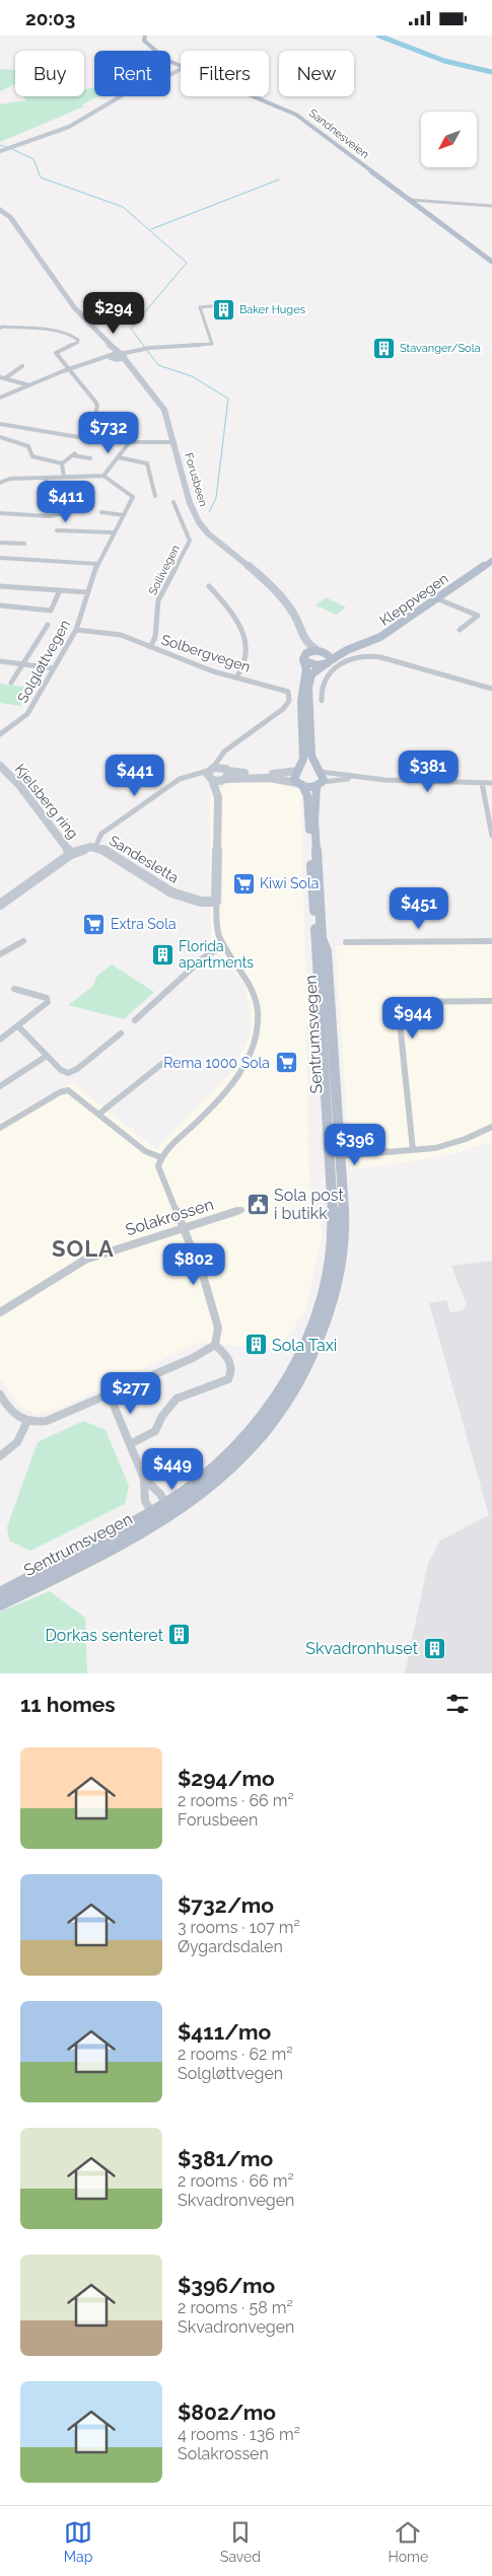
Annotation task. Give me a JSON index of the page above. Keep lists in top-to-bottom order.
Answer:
{
  "streets": {
    "main road": [
      "Sandnesveien",
      "Forusbeen",
      "Kleppvegen",
      "Kjelsberg ring",
      "Sandesletta",
      "Sentrumsvegen"
    ],
    "street": [
      "Sollivegen",
      "Solbergvegen",
      "Solgløttvegen",
      "Solakrossen"
    ]
  },
  "crossings": [
    ["Forusbeen", "Kleppvegen"],
    ["Forusbeen", "Sentrumsvegen"],
    ["Sollivegen", "Solbergvegen"],
    ["Kleppvegen", "Sentrumsvegen"],
    ["Solbergvegen", "Solgløttvegen"],
    ["Kjelsberg ring", "Sandesletta"]
  ],
  "districts": ["SOLA"],
  "places": {
    "building": [
      "Baker Huges",
      "Stavanger/Sola",
      "Florida apartments",
      "Sola Taxi",
      "Dorkas senteret",
      "Skvadronhuset"
    ],
    "supermarket": ["Kiwi Sola", "Extra Sola", "Rema 1000 Sola"],
    "public building": ["Sola post i butikk"]
  },
  "north": "bottom left",
  "page": {
    "status": "20:03",
    "chip": [
      "Buy",
      "Rent",
      "Filters",
      "New"
    ],
    "price": [
      "$294",
      "$732",
      "$411",
      "$381",
      "$441",
      "$451",
      "$944",
      "$396",
      "$802",
      "$277",
      "$449"
    ],
    "heading": "11 homes",
    "list": [
      {
        "name": "$294/mo",
        "note": "2 rooms · 66 m² · Forusbeen"
      },
      {
        "name": "$732/mo",
        "note": "3 rooms · 107 m² · Øygardsdalen"
      },
      {
        "name": "$411/mo",
        "note": "2 rooms · 62 m² · Solgløttvegen"
      },
      {
        "name": "$381/mo",
        "note": "2 rooms · 66 m² · Skvadronvegen"
      },
      {
        "name": "$396/mo",
        "note": "2 rooms · 58 m² · Skvadronvegen"
      },
      {
        "name": "$802/mo",
        "note": "4 rooms · 136 m² · Solakrossen"
      }
    ],
    "tabs": ["Map", "Saved", "Home"]
  }
}
